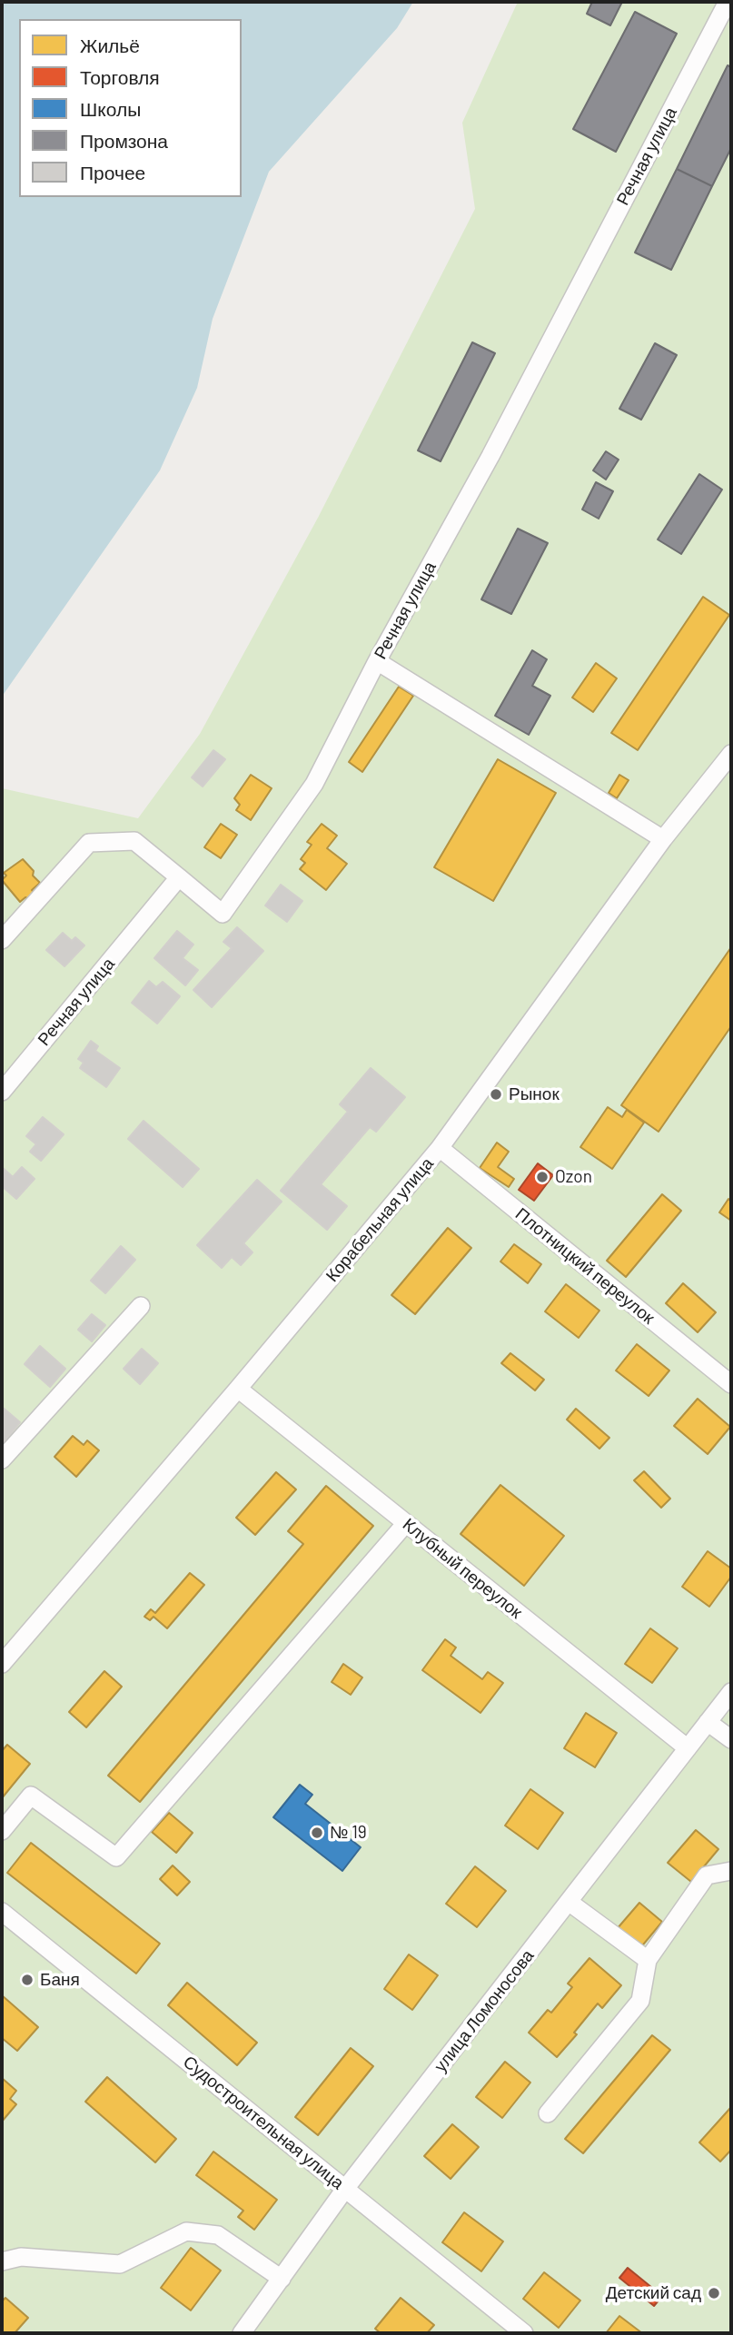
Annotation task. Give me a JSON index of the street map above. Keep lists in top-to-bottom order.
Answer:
{
  "streets": {
    "street": [
      "Речная улица",
      "Корабельная улица",
      "Плотницкий переулок",
      "Клубный переулок",
      "улица Ломоносова",
      "Судостроительная улица"
    ]
  },
  "crossings": [
    ["Корабельная улица", "Плотницкий переулок"],
    ["Корабельная улица", "Клубный переулок"],
    ["Клубный переулок", "улица Ломоносова"],
    ["улица Ломоносова", "Судостроительная улица"]
  ],
  "places": [
    "Рынок",
    "Ozon",
    "№ 19",
    "Баня",
    "Детский сад"
  ],
  "legend": [
    "Жильё",
    "Торговля",
    "Школы",
    "Промзона",
    "Прочее"
  ]
}
